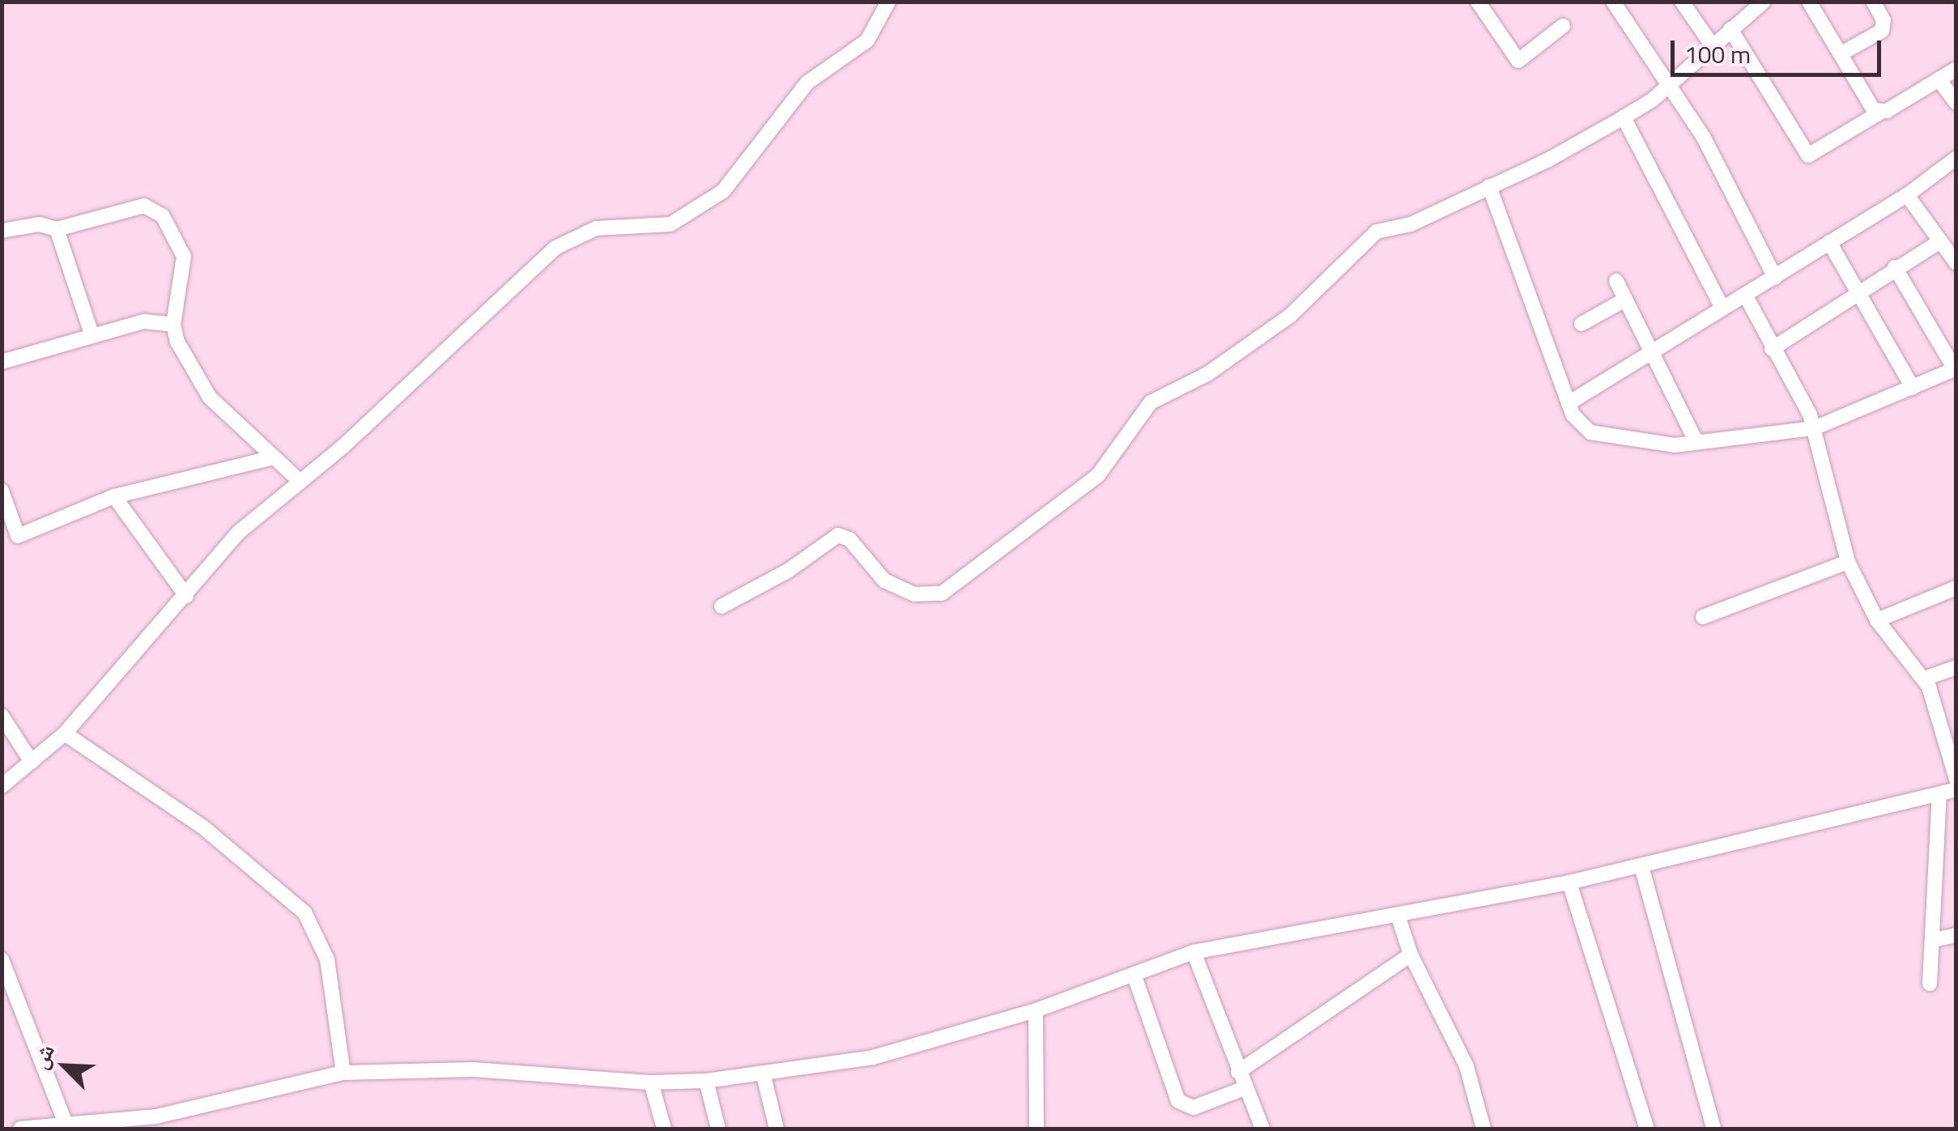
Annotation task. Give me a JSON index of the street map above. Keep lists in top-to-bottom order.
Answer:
{
  "scale_bar": "100 m",
  "north": "top left"
}
